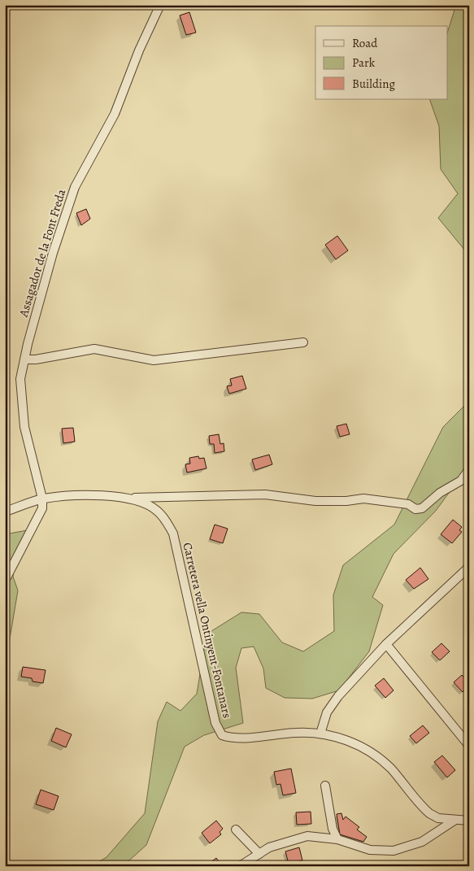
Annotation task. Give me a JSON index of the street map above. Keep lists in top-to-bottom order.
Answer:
{
  "streets": {
    "street": ["Assagador de la Font Freda", "Carretera vella Ontinyent-Fontanars"]
  },
  "crossings": [
    ["Assagador de la Font Freda", "Carretera vella Ontinyent-Fontanars"]
  ],
  "legend": ["Road", "Park", "Building"]
}
